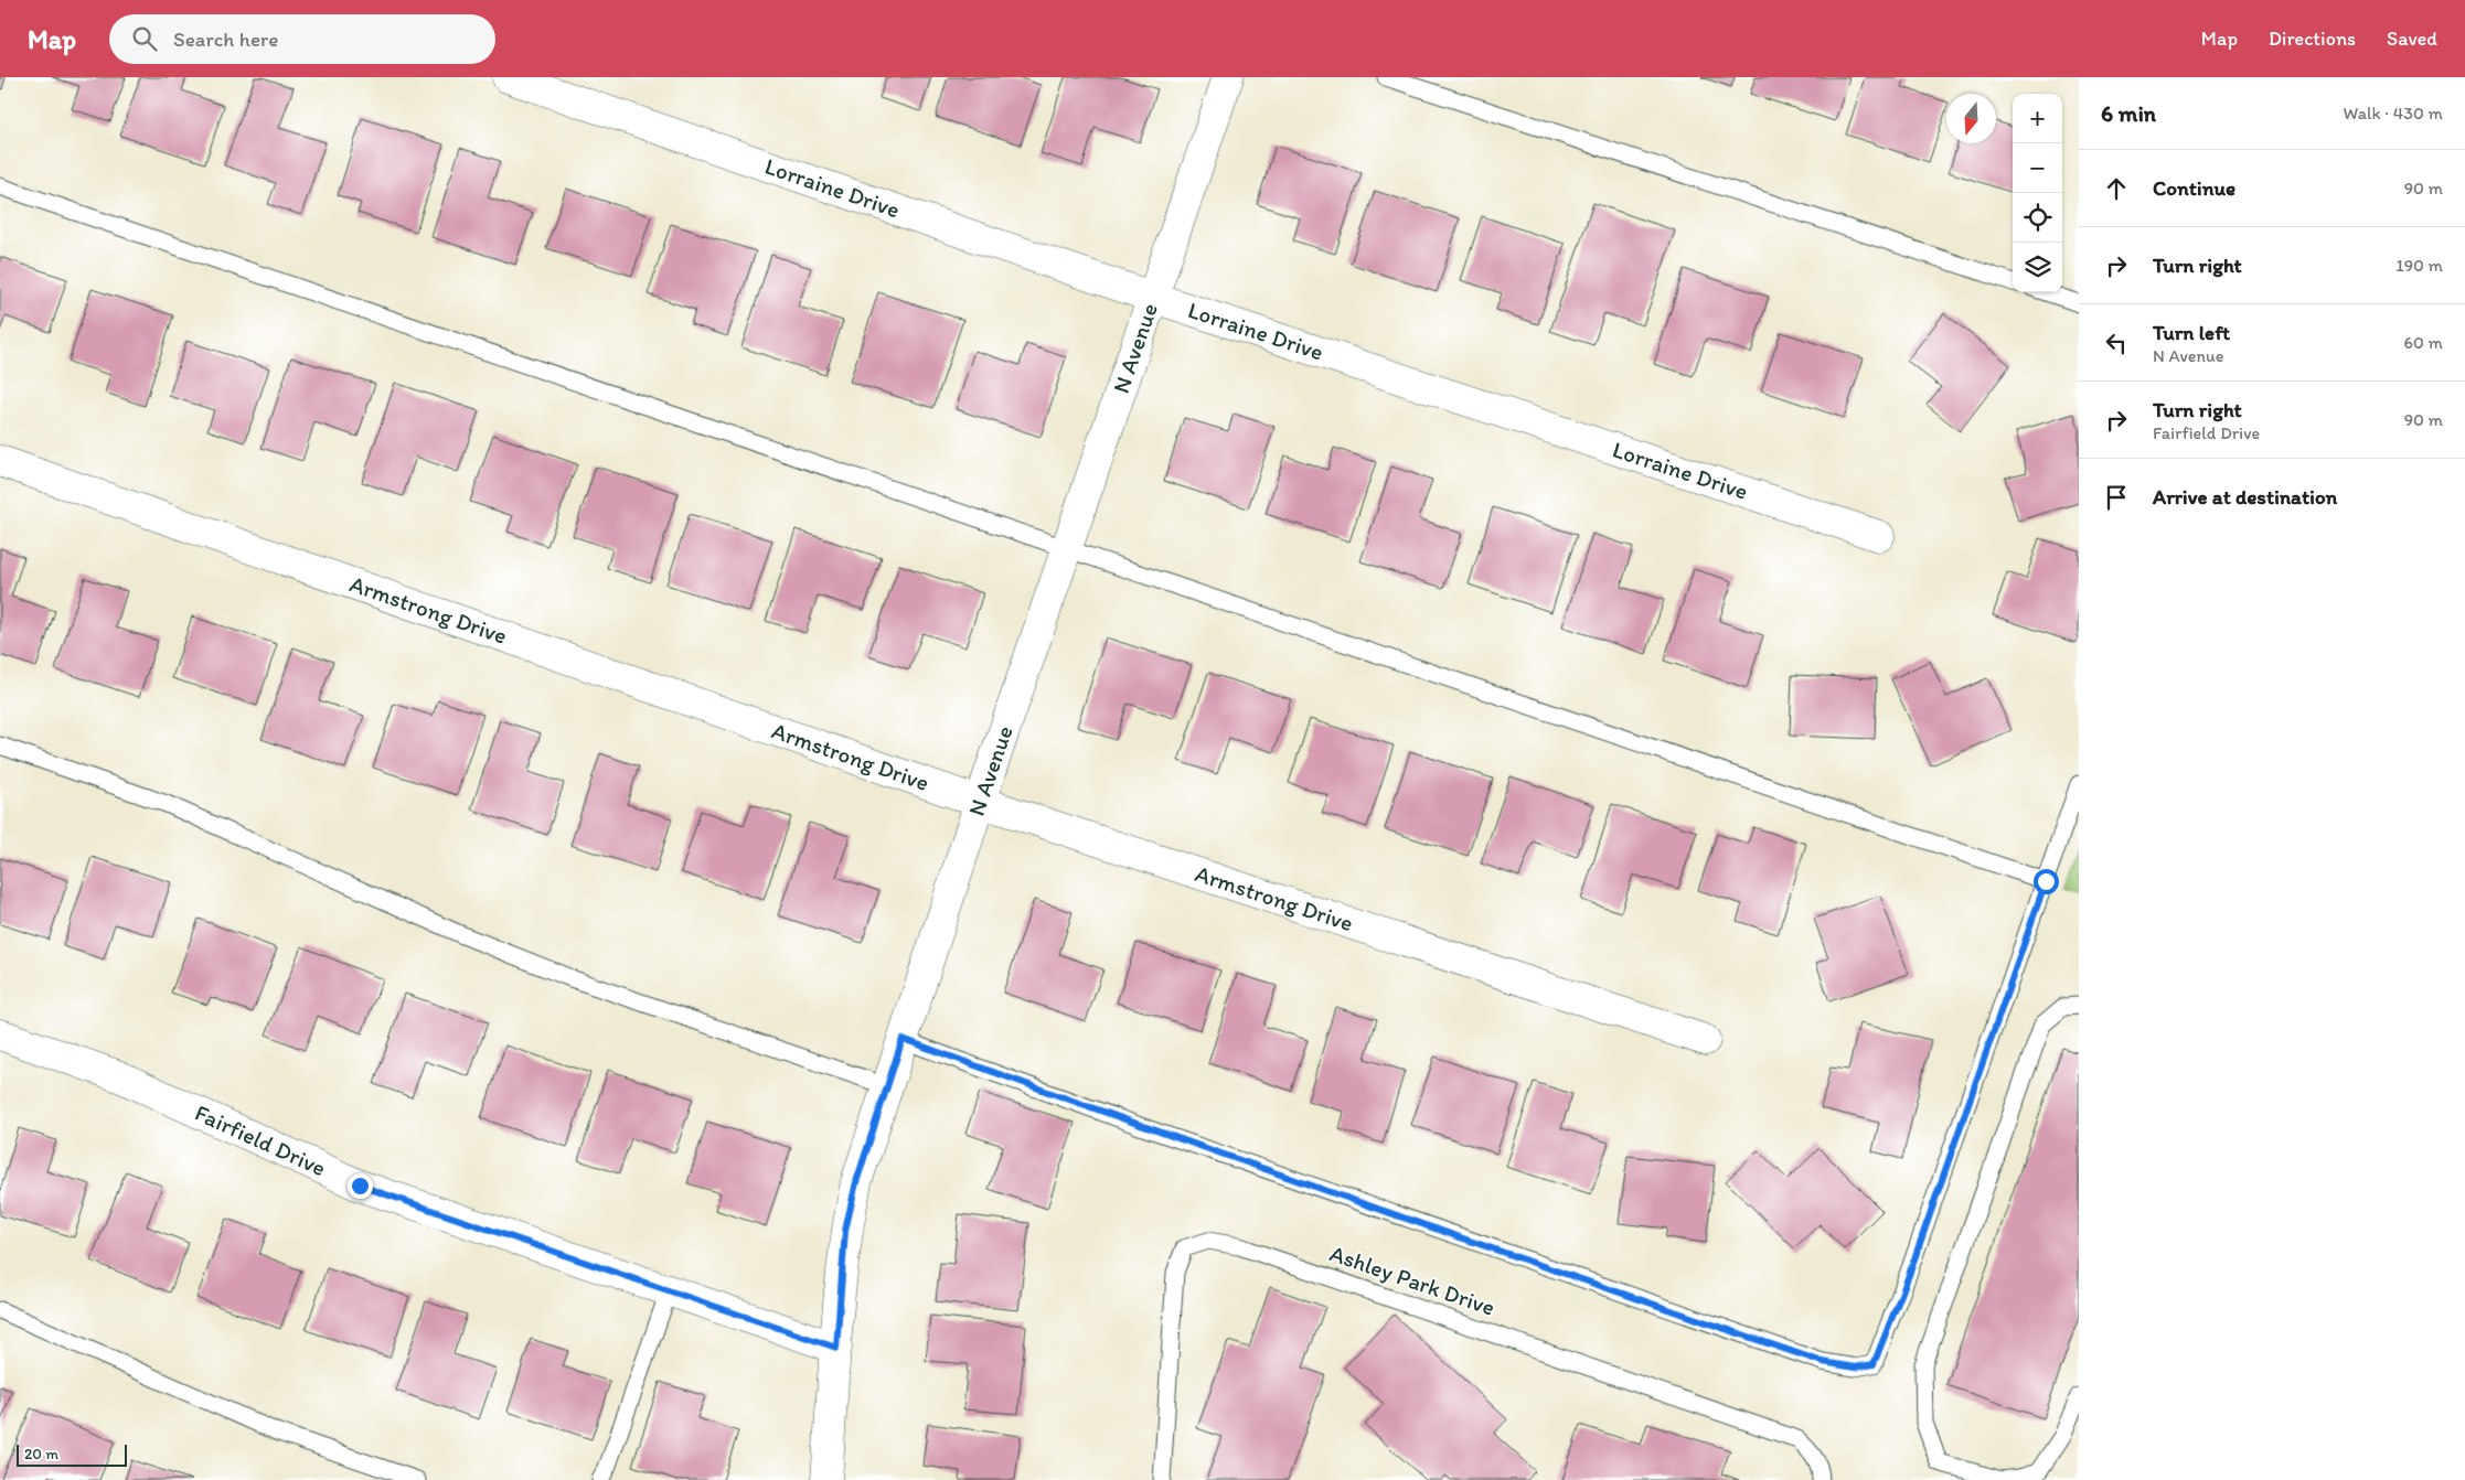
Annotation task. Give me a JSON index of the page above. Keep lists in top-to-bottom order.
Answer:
{
  "streets": {
    "street": [
      "Lorraine Drive",
      "N Avenue",
      "Armstrong Drive",
      "Fairfield Drive"
    ],
    "lane": ["Ashley Park Drive"]
  },
  "crossings": [
    ["Lorraine Drive", "N Avenue"],
    ["N Avenue", "Armstrong Drive"],
    ["N Avenue", "Fairfield Drive"]
  ],
  "scale_bar": "20 m",
  "north": "bottom",
  "page": {
    "header": "Map",
    "search": "Search here",
    "nav": ["Map", "Directions", "Saved"],
    "heading": ["6 min", "Walk · 430 m"],
    "map_buttons": ["+", "−"],
    "list": [
      ["Continue", "90 m"],
      ["Turn right", "190 m"],
      ["Turn left", "N Avenue", "60 m"],
      ["Turn right", "Fairfield Drive", "90 m"],
      "Arrive at destination"
    ],
    "scale": "20 m"
  }
}
